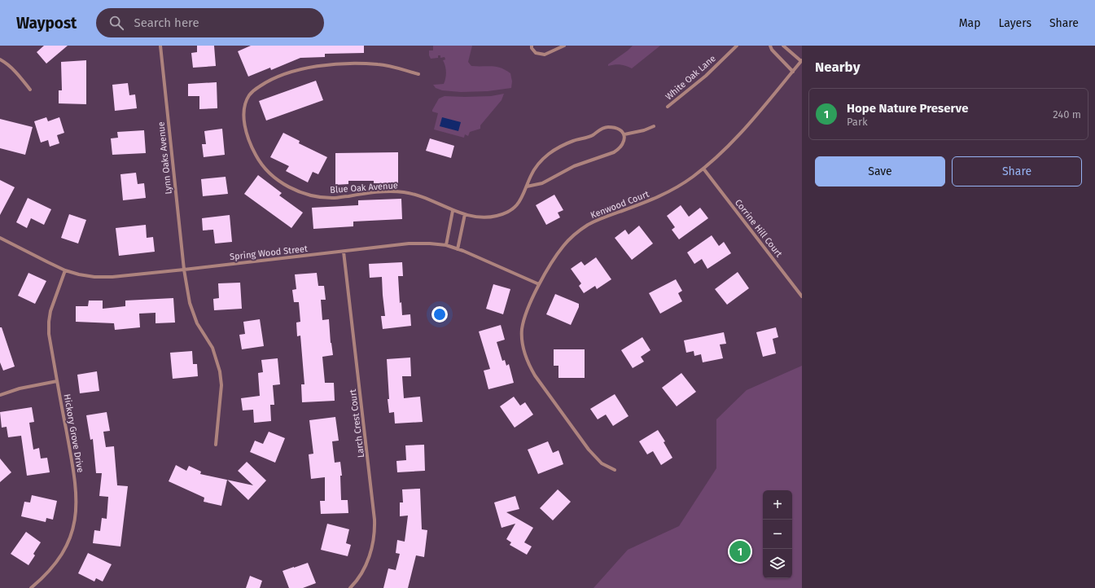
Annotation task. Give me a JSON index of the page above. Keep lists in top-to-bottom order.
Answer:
{
  "streets": {
    "street": [
      "White Oak Lane",
      "Lynn Oaks Avenue",
      "Blue Oak Avenue",
      "Kenwood Court",
      "Corrine Hill Court",
      "Spring Wood Street",
      "Larch Crest Court",
      "Hickory Grove Drive"
    ]
  },
  "crossings": [
    ["Lynn Oaks Avenue", "Spring Wood Street"],
    ["Kenwood Court", "Corrine Hill Court"],
    ["Kenwood Court", "Spring Wood Street"],
    ["Spring Wood Street", "Larch Crest Court"],
    ["Spring Wood Street", "Hickory Grove Drive"]
  ],
  "page": {
    "header": "Waypost",
    "search": "Search here",
    "nav": ["Map", "Layers", "Share"],
    "heading": "Nearby",
    "list": [
      {
        "mark": "1",
        "name": "Hope Nature Preserve",
        "note": "Park",
        "value": "240 m"
      }
    ],
    "buttons": ["Save", "Share"],
    "map_buttons": ["+", "−"],
    "pins": "1"
  }
}
